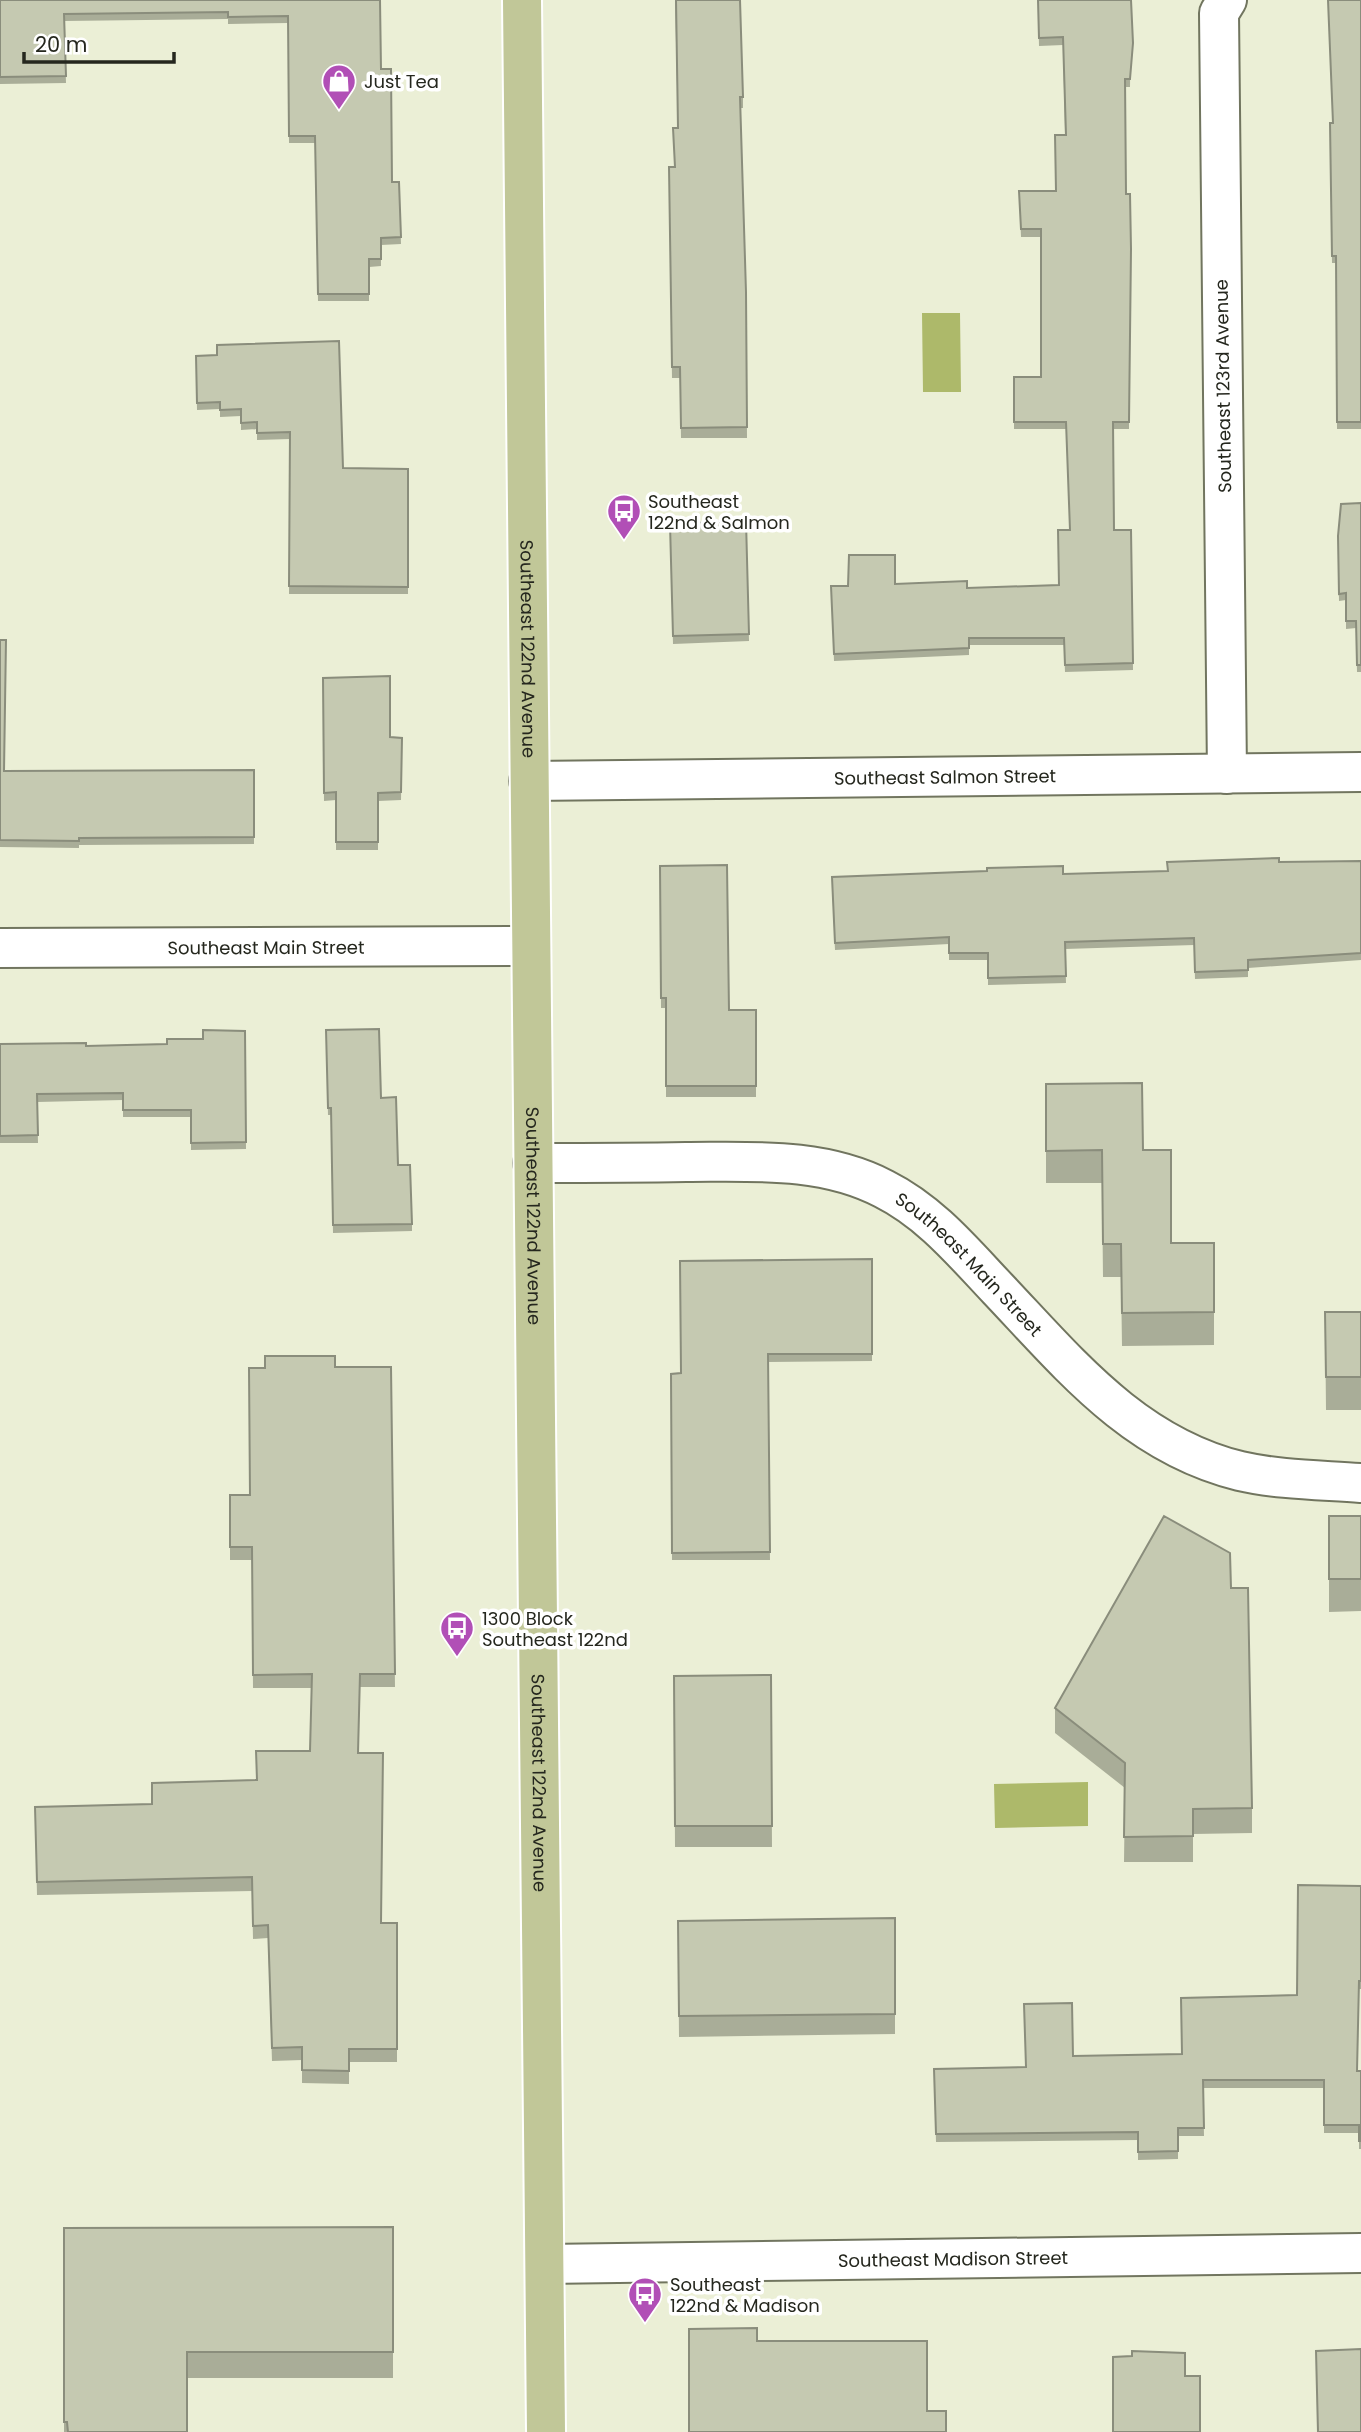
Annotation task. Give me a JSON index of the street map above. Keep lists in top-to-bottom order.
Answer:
{
  "streets": {
    "main road": ["Southeast 122nd Avenue"],
    "street": [
      "Southeast 123rd Avenue",
      "Southeast Salmon Street",
      "Southeast Main Street",
      "Southeast Madison Street"
    ]
  },
  "crossings": [
    ["Southeast 123rd Avenue", "Southeast Salmon Street"],
    ["Southeast 122nd Avenue", "Southeast Salmon Street"],
    ["Southeast 122nd Avenue", "Southeast Main Street"],
    ["Southeast 122nd Avenue", "Southeast Madison Street"]
  ],
  "places": {
    "shop": ["Just Tea"],
    "bus stop": ["Southeast 122nd & Salmon", "1300 Block Southeast 122nd", "Southeast 122nd & Madison"]
  },
  "scale_bar": "20 m"
}
